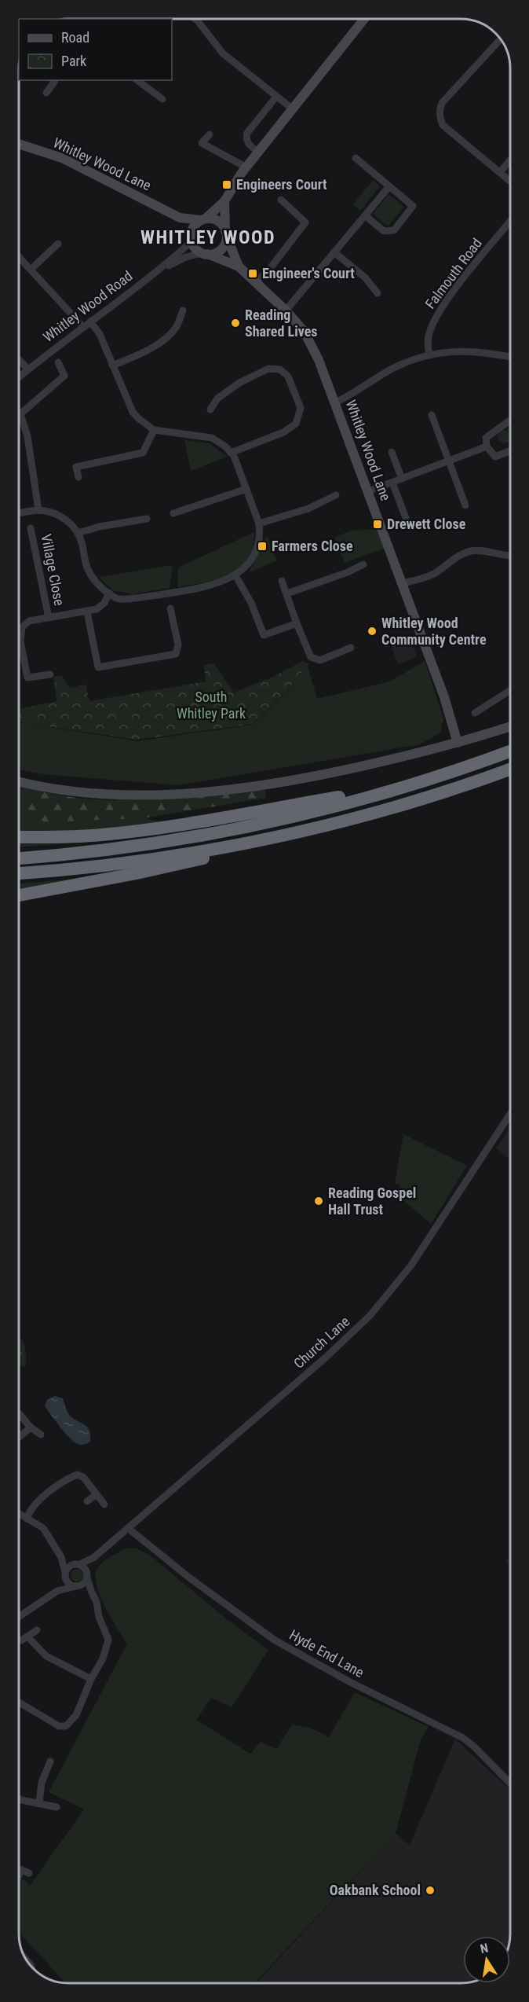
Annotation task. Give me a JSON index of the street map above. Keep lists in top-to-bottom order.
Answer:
{
  "streets": {
    "street": [
      "Whitley Wood Lane",
      "Falmouth Road",
      "Whitley Wood Road",
      "Village Close",
      "Church Lane",
      "Hyde End Lane"
    ]
  },
  "crossings": [
    ["Whitley Wood Lane", "Whitley Wood Road"],
    ["Church Lane", "Hyde End Lane"]
  ],
  "districts": ["WHITLEY WOOD"],
  "parks": ["South Whitley Park"],
  "places": {
    "transit": [
      "Engineers Court",
      "Engineer's Court",
      "Drewett Close",
      "Farmers Close"
    ],
    "other": [
      "Reading Shared Lives",
      "Whitley Wood Community Centre",
      "Reading Gospel Hall Trust",
      "Oakbank School"
    ]
  },
  "legend": ["Road", "Park"],
  "north": "top"
}
